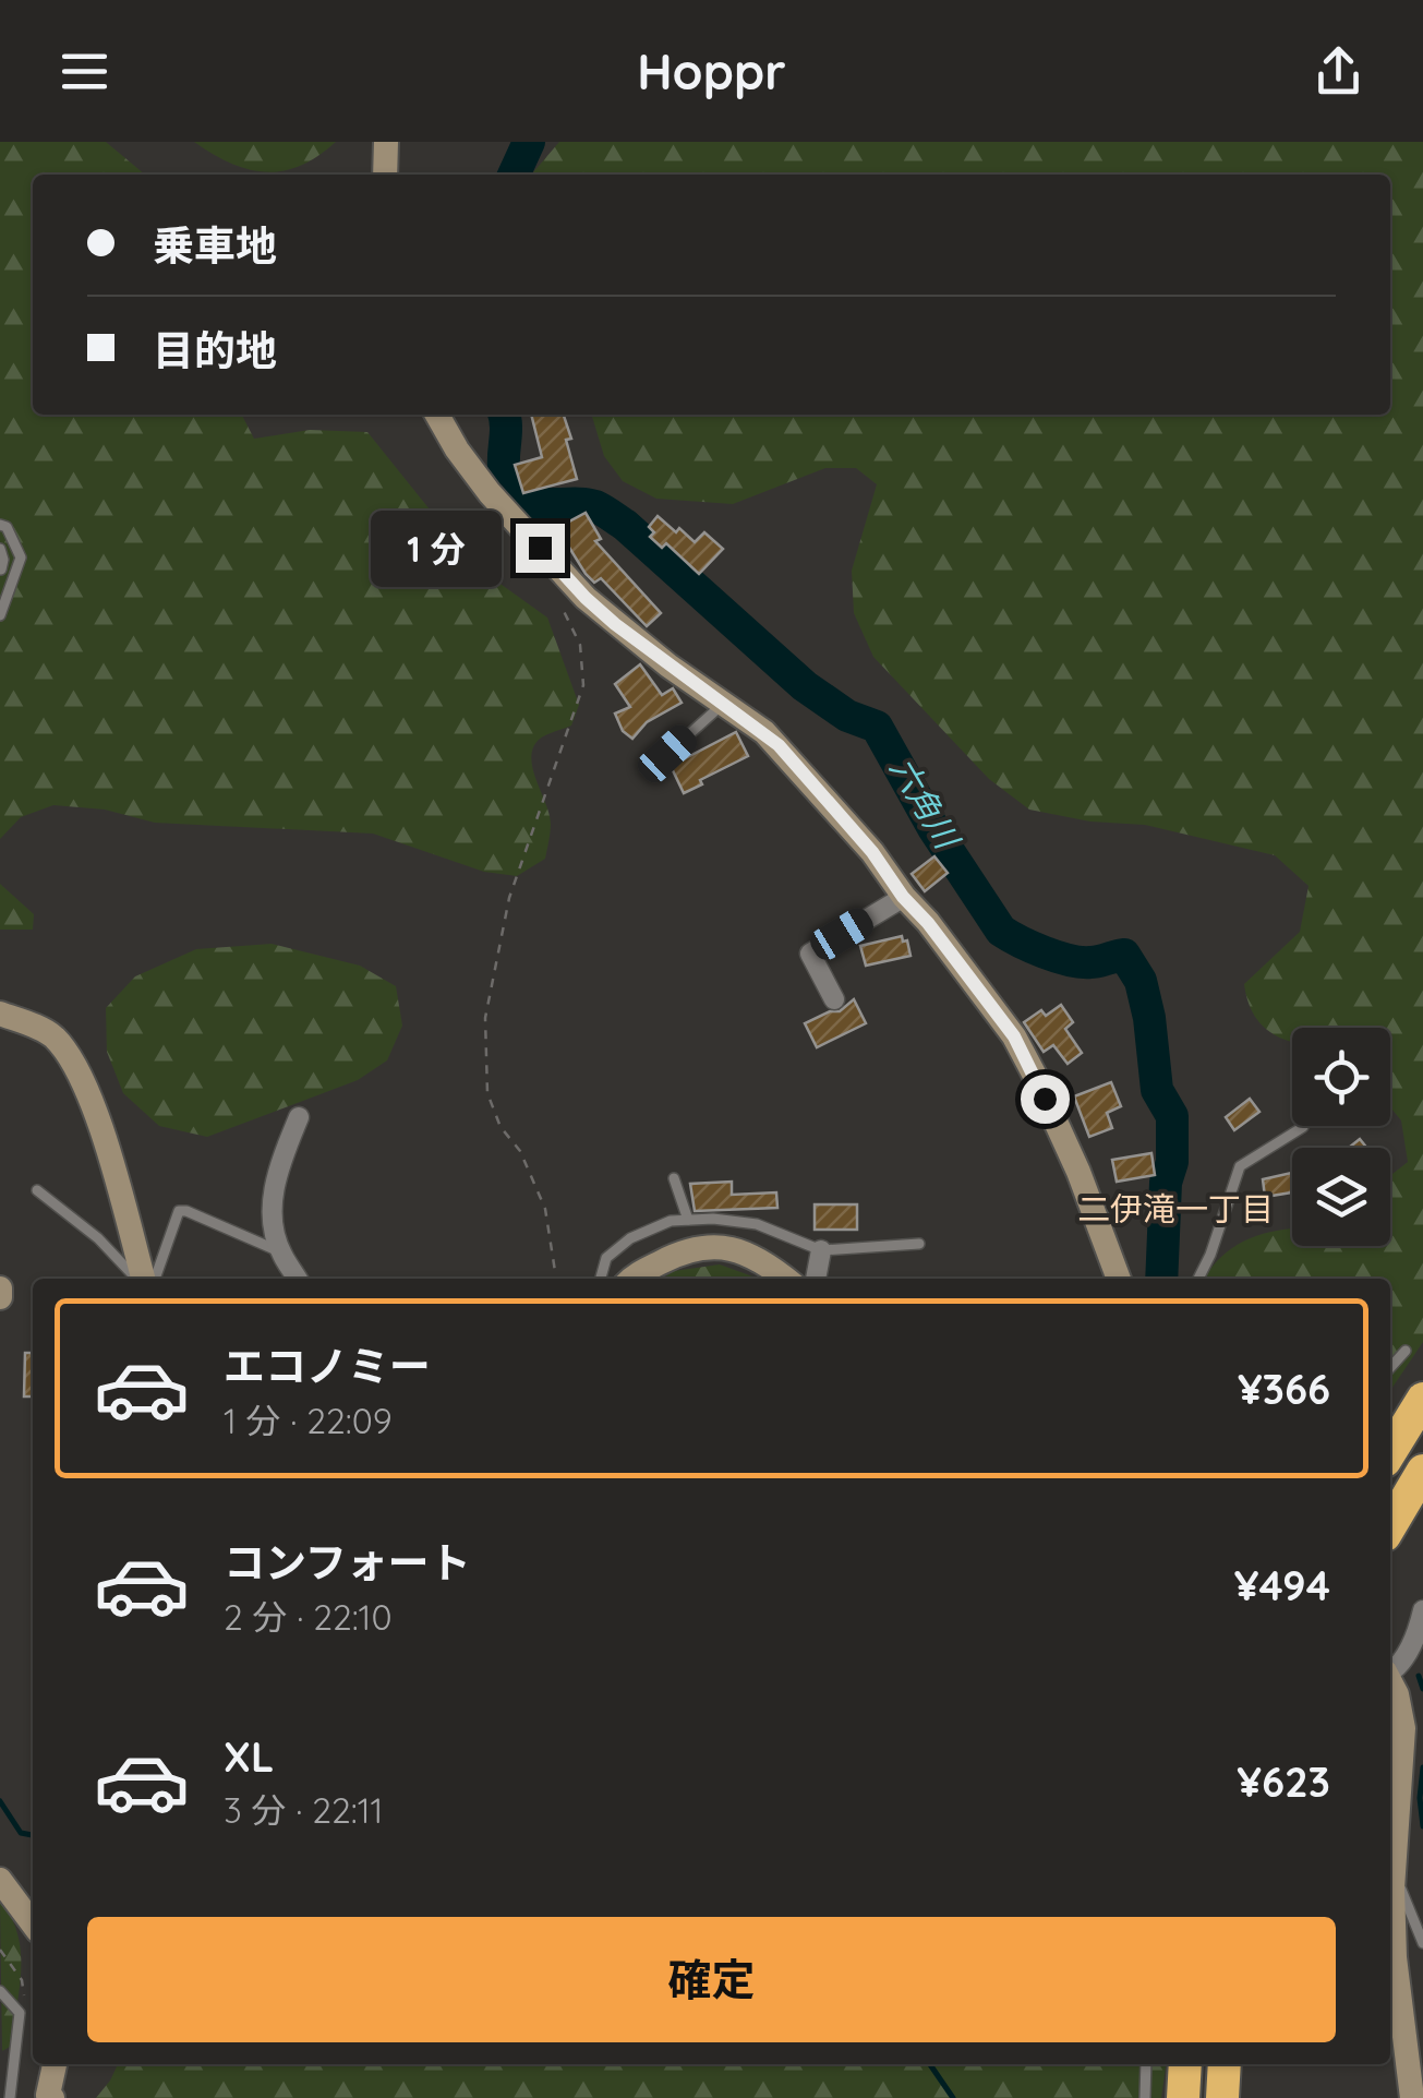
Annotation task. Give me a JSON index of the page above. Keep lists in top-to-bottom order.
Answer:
{
  "districts": ["二伊滝一丁目"],
  "water": ["六角川"],
  "page": {
    "header": "Hoppr",
    "banner": ["乗車地", "目的地"],
    "bubble": "1 分",
    "list": [
      {
        "name": "エコノミー",
        "note": "1 分 · 22:09",
        "value": "¥366"
      },
      {
        "name": "コンフォート",
        "note": "2 分 · 22:10",
        "value": "¥494"
      },
      {
        "name": "XL",
        "note": "3 分 · 22:11",
        "value": "¥623"
      }
    ],
    "buttons": "確定"
  }
}
